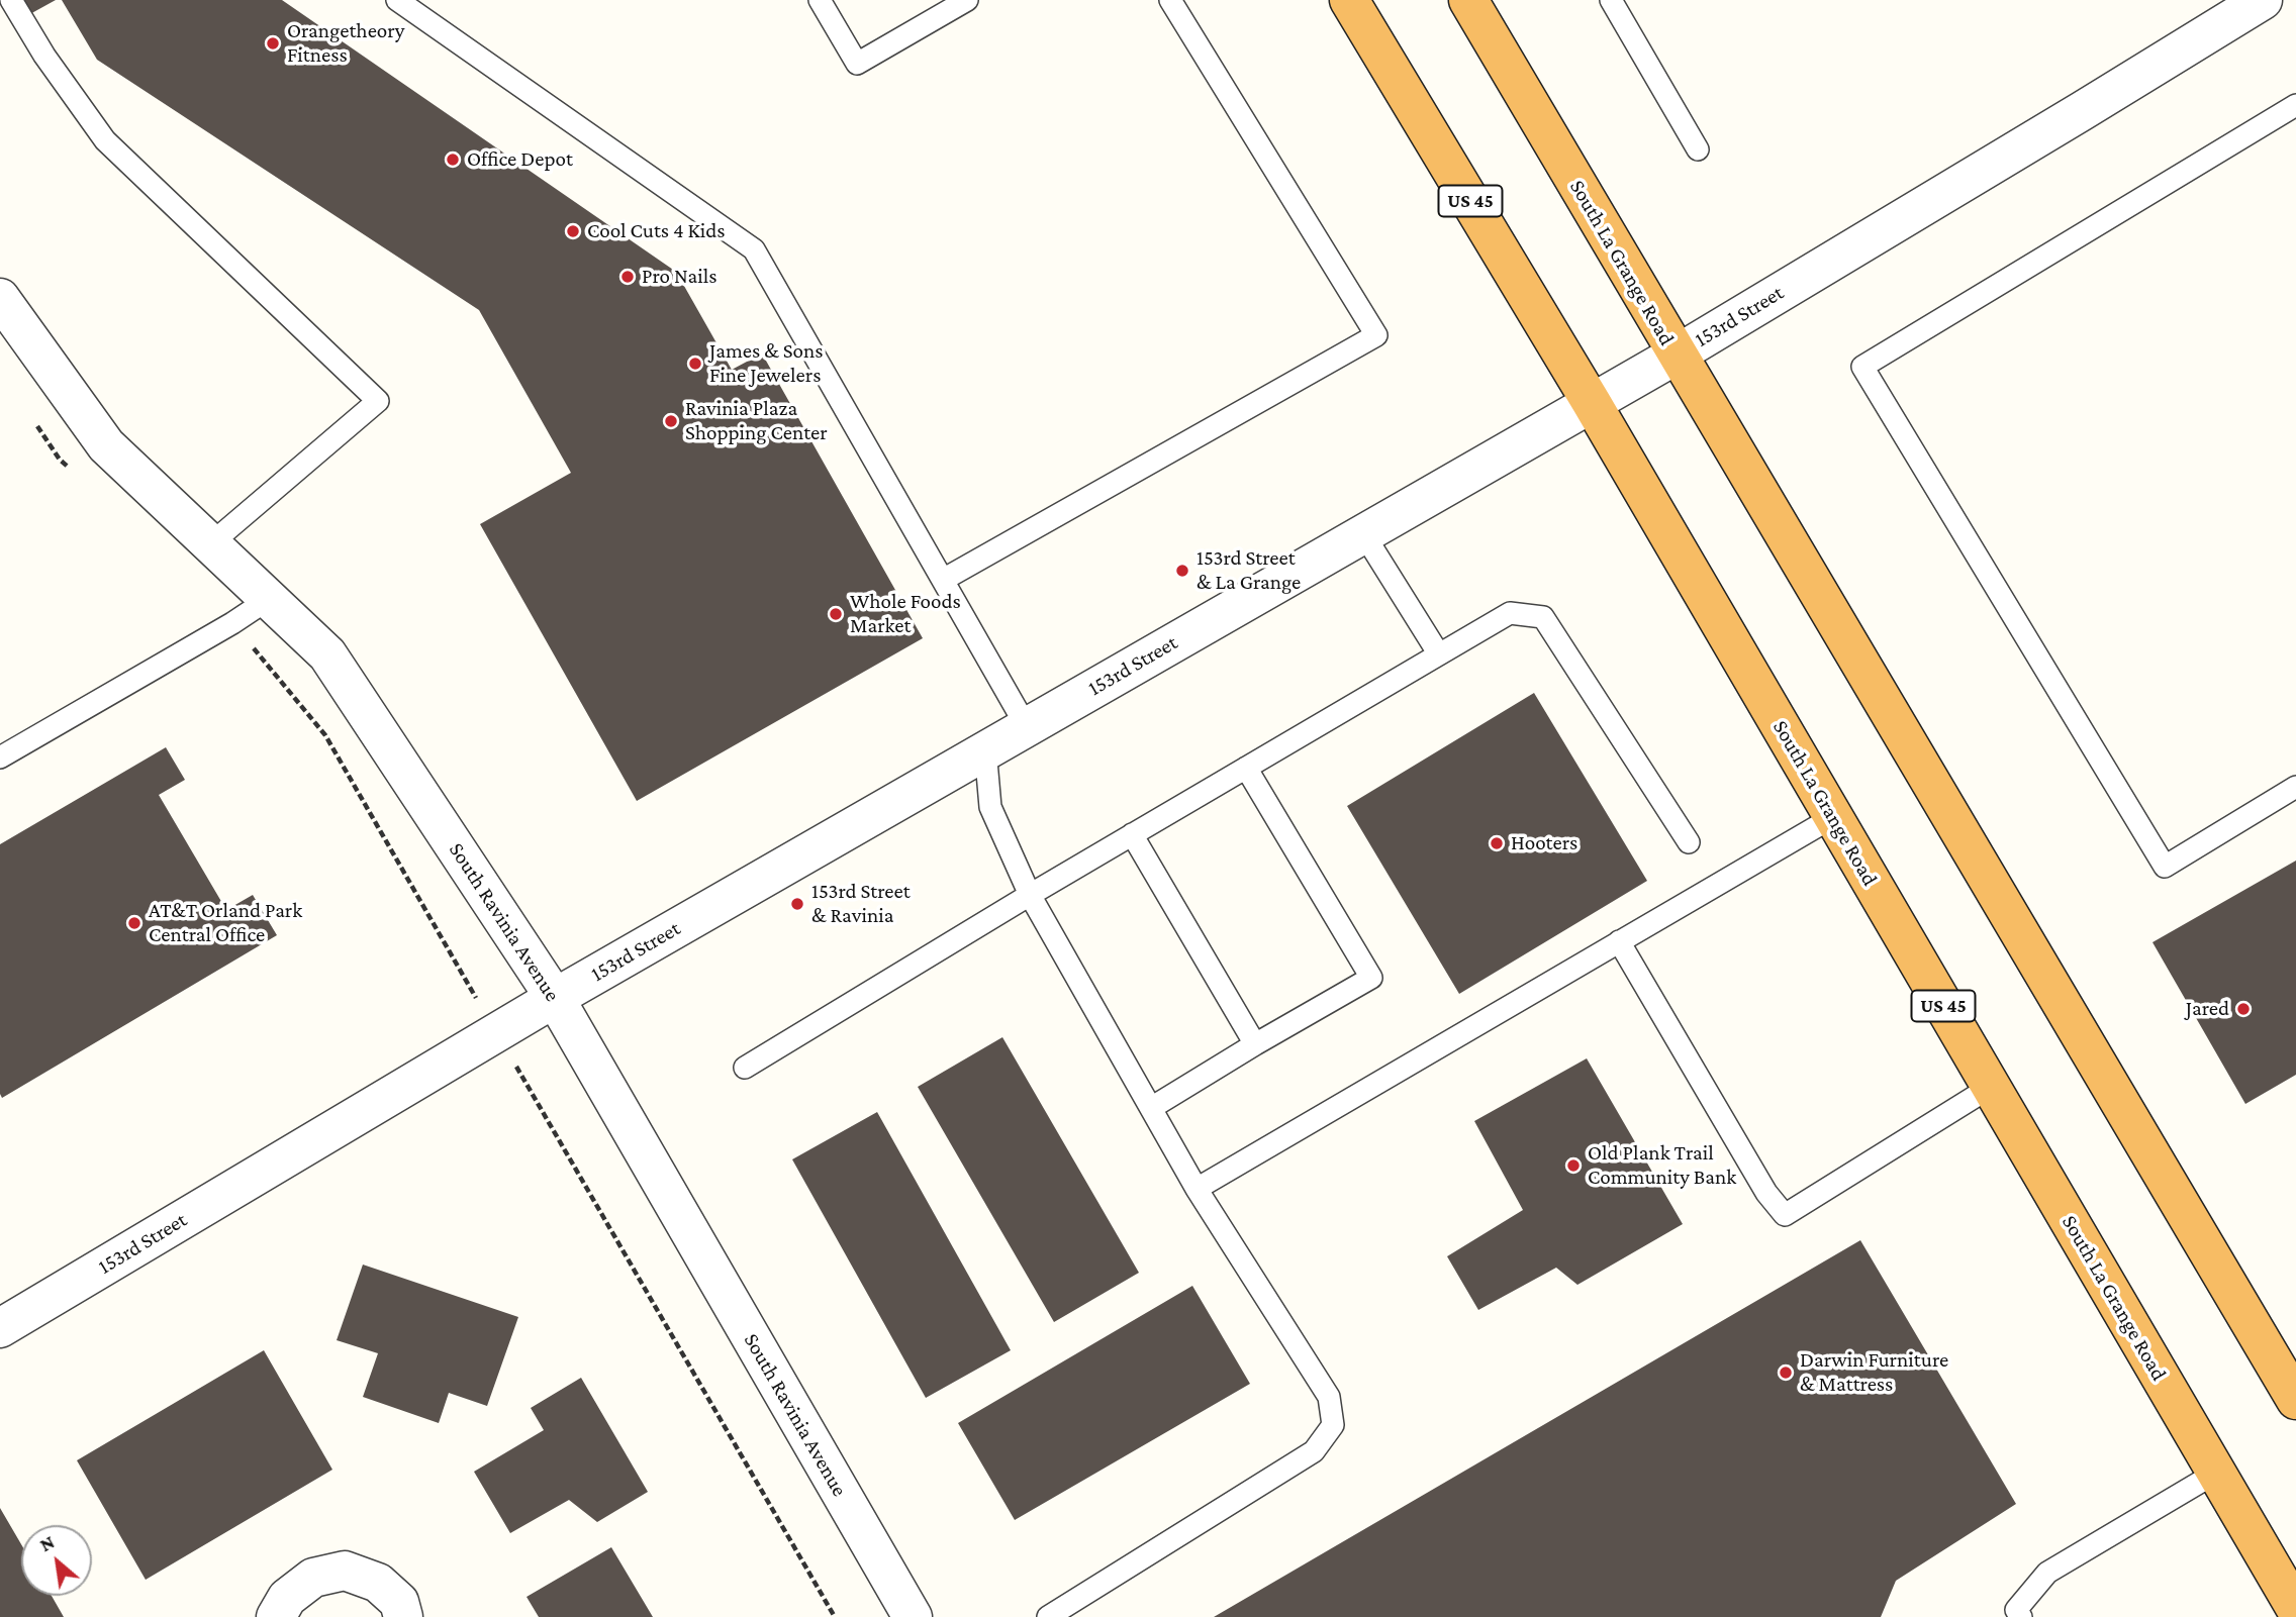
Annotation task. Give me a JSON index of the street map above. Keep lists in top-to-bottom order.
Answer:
{
  "streets": {
    "highway": ["US 45", "South La Grange Road"],
    "street": ["153rd Street", "South Ravinia Avenue"]
  },
  "crossings": [
    ["South La Grange Road", "153rd Street"],
    ["153rd Street", "South Ravinia Avenue"]
  ],
  "places": [
    "Orangetheory Fitness",
    "Office Depot",
    "Cool Cuts 4 Kids",
    "Pro Nails",
    "James & Sons Fine Jewelers",
    "Ravinia Plaza Shopping Center",
    "153rd Street & La Grange",
    "Whole Foods Market",
    "Hooters",
    "153rd Street & Ravinia",
    "AT&T Orland Park Central Office",
    "Jared",
    "Old Plank Trail Community Bank",
    "Darwin Furniture & Mattress"
  ],
  "north": "top left"
}
